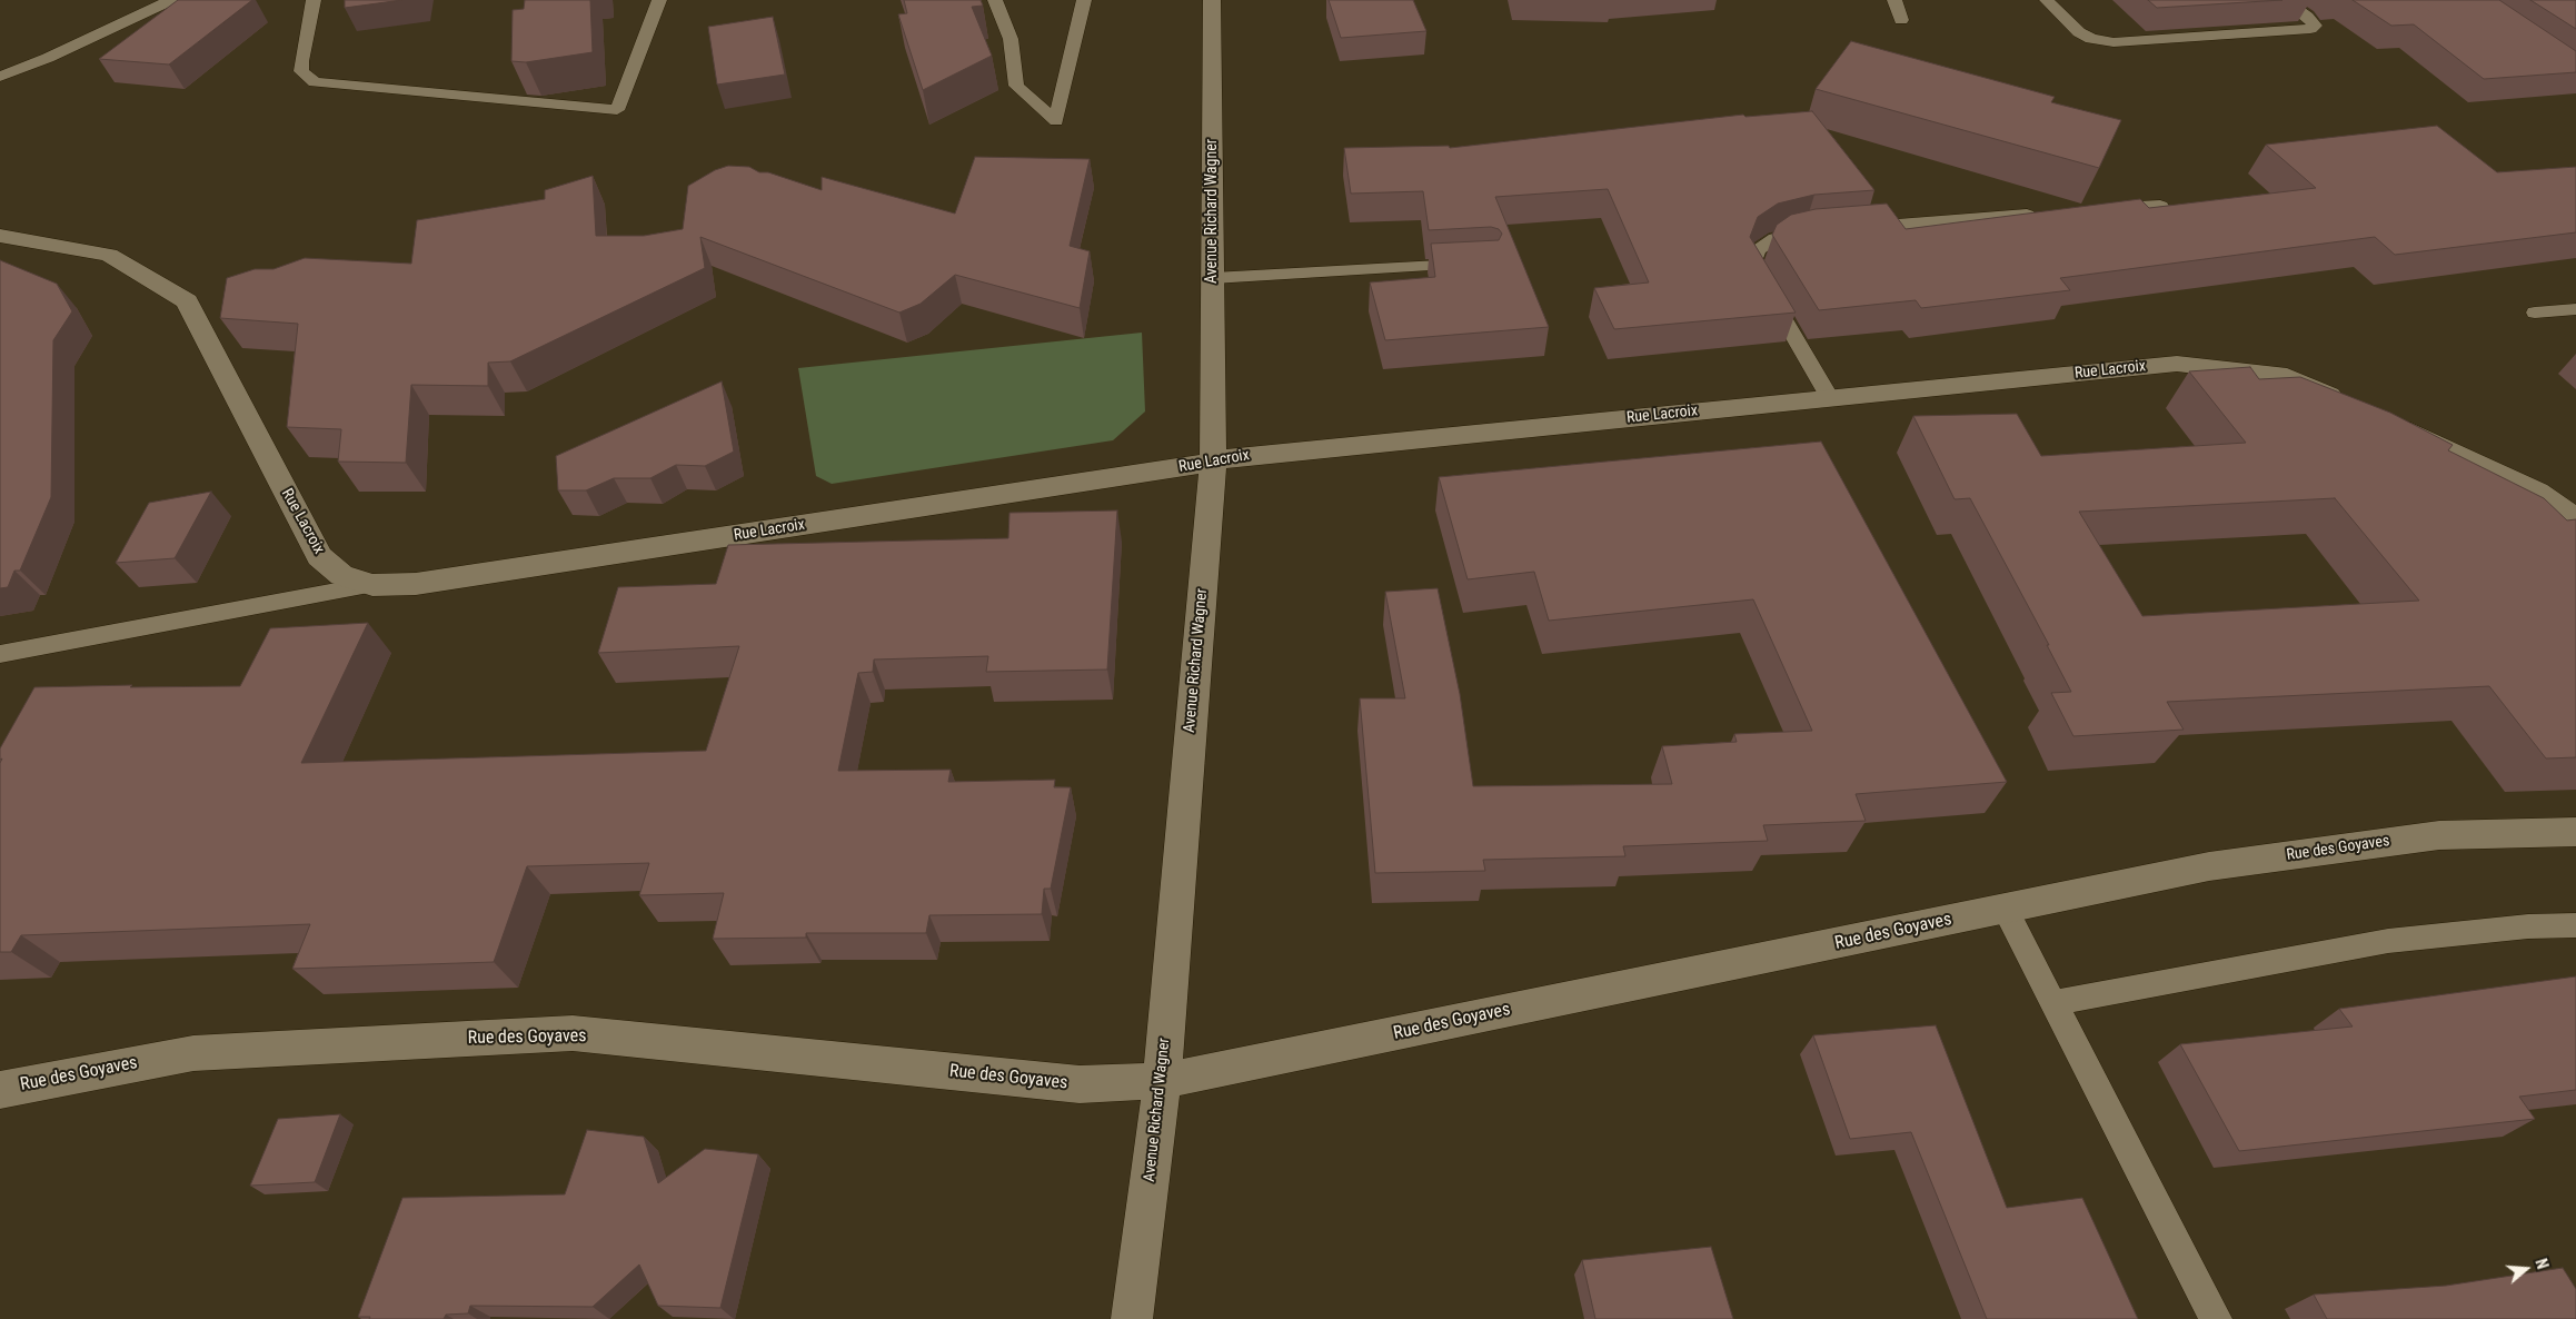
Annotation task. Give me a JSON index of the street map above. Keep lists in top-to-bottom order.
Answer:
{
  "streets": {
    "street": ["Avenue Richard Wagner", "Rue Lacroix", "Rue des Goyaves"]
  },
  "crossings": [
    ["Avenue Richard Wagner", "Rue Lacroix"],
    ["Avenue Richard Wagner", "Rue des Goyaves"]
  ],
  "north": "right"
}
